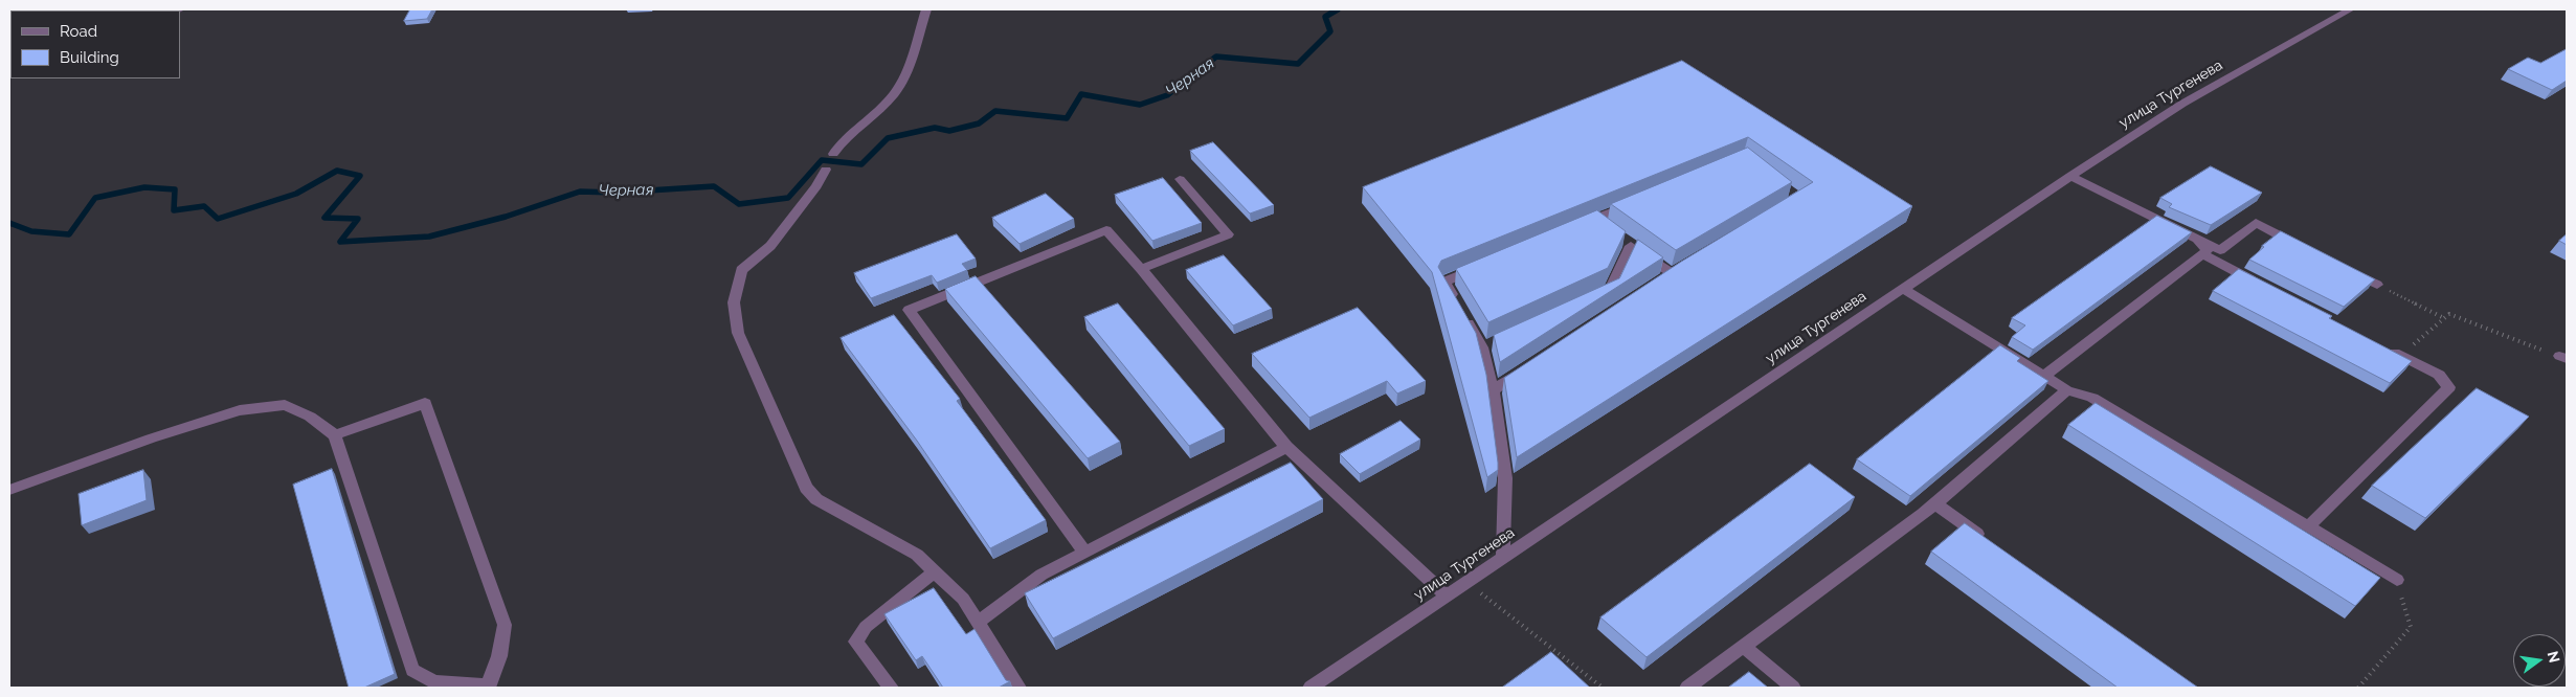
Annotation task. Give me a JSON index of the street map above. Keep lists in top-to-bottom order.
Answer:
{
  "streets": {
    "street": ["улица Тургенева"]
  },
  "water": ["Черная"],
  "legend": ["Road", "Building"],
  "north": "right"
}
